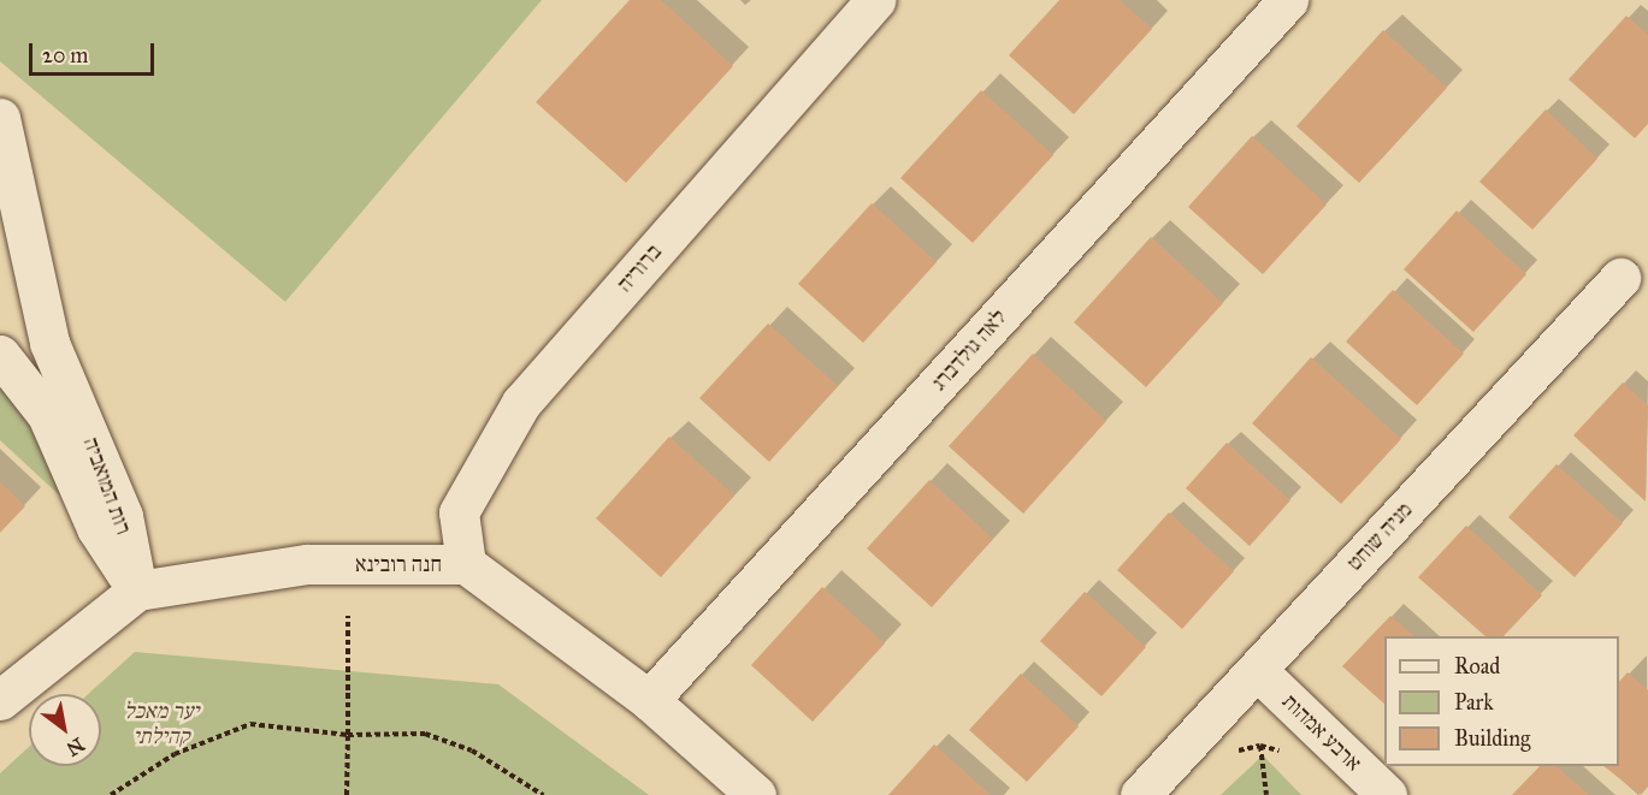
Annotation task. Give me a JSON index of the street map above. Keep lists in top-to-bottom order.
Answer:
{
  "streets": {
    "street": [
      "ברוריה",
      "לאה גולדברג",
      "רות המואביה",
      "מניה שוחט",
      "חנה רובינא",
      "ארבע אמהות"
    ]
  },
  "crossings": [
    ["ברוריה", "חנה רובינא"],
    ["לאה גולדברג", "חנה רובינא"],
    ["רות המואביה", "חנה רובינא"],
    ["מניה שוחט", "ארבע אמהות"]
  ],
  "parks": ["יער מאכל קהילתי"],
  "legend": ["Road", "Park", "Building"],
  "scale_bar": "20 m",
  "north": "bottom right"
}
